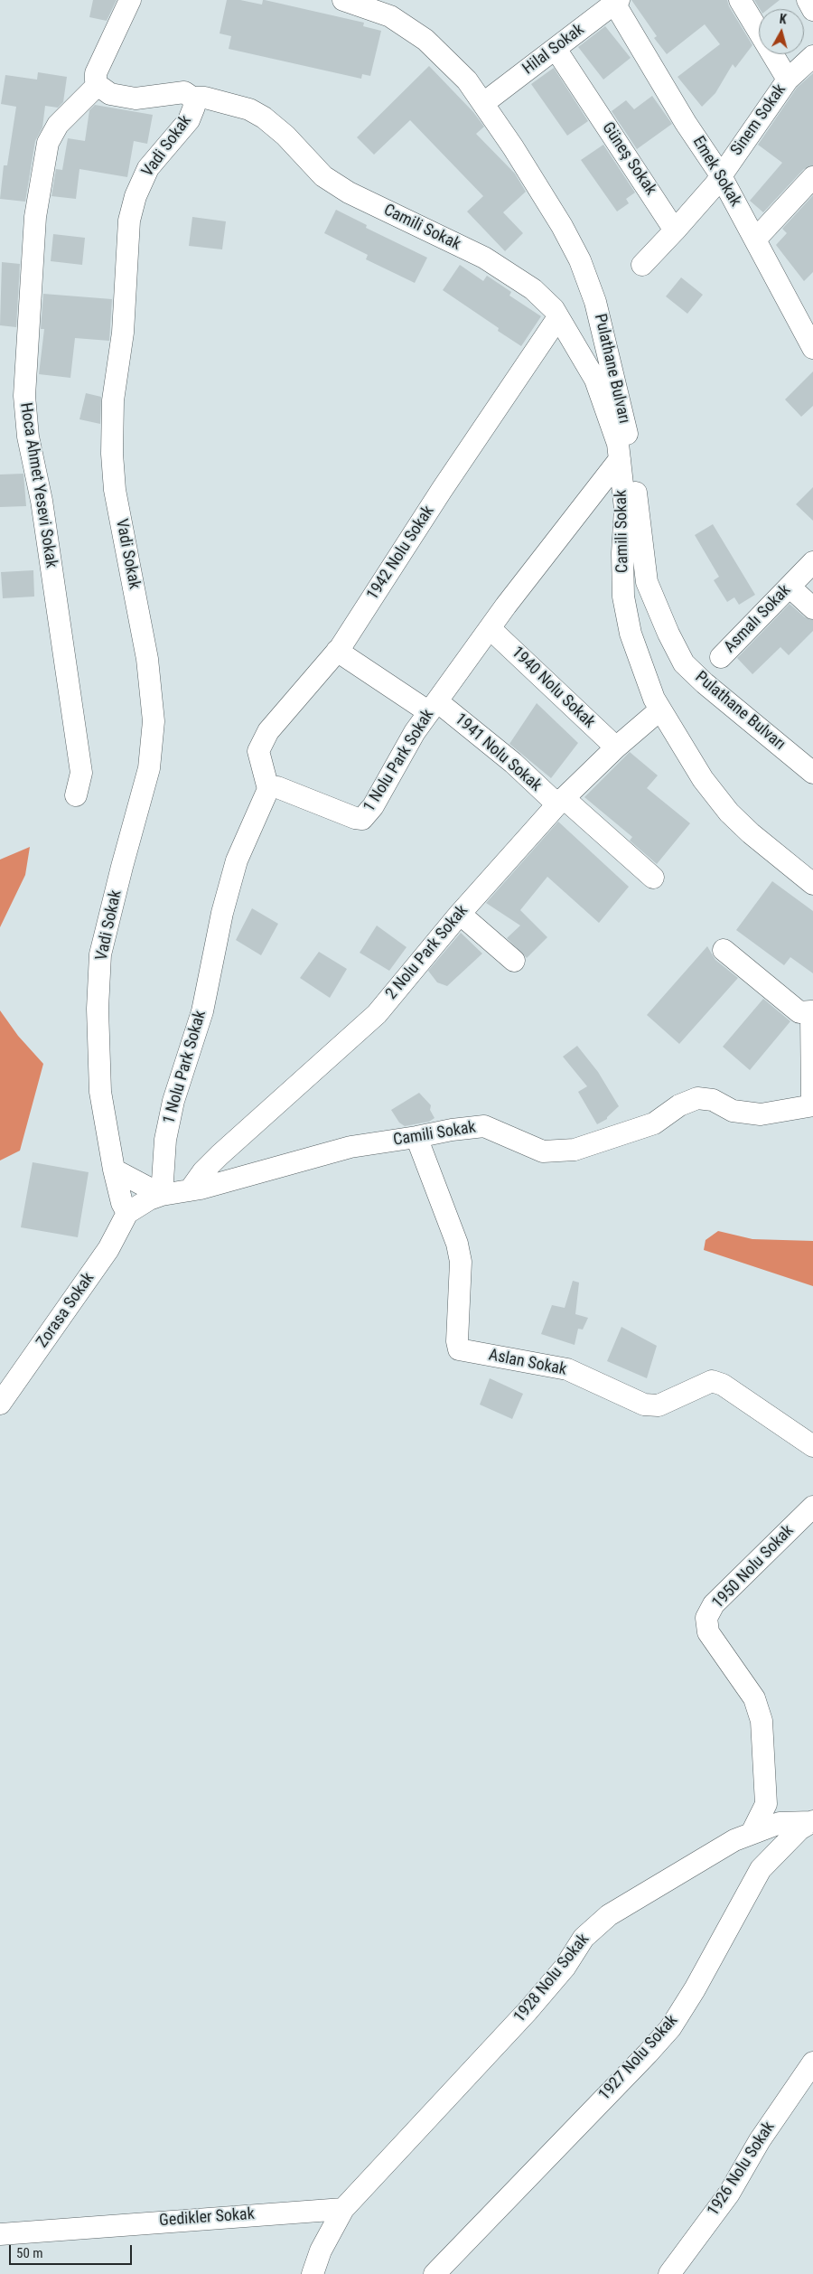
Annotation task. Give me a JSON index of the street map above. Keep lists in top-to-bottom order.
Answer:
{
  "streets": {
    "street": [
      "Hilal Sokak",
      "Sinem Sokak",
      "Vadi Sokak",
      "Güneş Sokak",
      "Emek Sokak",
      "Camili Sokak",
      "Pulathane Bulvarı",
      "Hoca Ahmet Yesevi Sokak",
      "1942 Nolu Sokak",
      "Asmalı Sokak",
      "1940 Nolu Sokak",
      "1941 Nolu Sokak",
      "1 Nolu Park Sokak",
      "2 Nolu Park Sokak",
      "Zorasa Sokak",
      "Aslan Sokak",
      "1950 Nolu Sokak",
      "1928 Nolu Sokak",
      "1927 Nolu Sokak",
      "1926 Nolu Sokak",
      "Gedikler Sokak"
    ]
  },
  "crossings": [
    ["Hilal Sokak", "Güneş Sokak"],
    ["Hilal Sokak", "Emek Sokak"],
    ["Sinem Sokak", "Güneş Sokak"],
    ["Sinem Sokak", "Emek Sokak"],
    ["Vadi Sokak", "Camili Sokak"],
    ["Vadi Sokak", "Hoca Ahmet Yesevi Sokak"],
    ["Vadi Sokak", "Zorasa Sokak"],
    ["Camili Sokak", "1942 Nolu Sokak"],
    ["Camili Sokak", "1 Nolu Park Sokak"],
    ["Camili Sokak", "2 Nolu Park Sokak"],
    ["Camili Sokak", "Zorasa Sokak"],
    ["Camili Sokak", "Aslan Sokak"],
    ["1942 Nolu Sokak", "1941 Nolu Sokak"],
    ["1942 Nolu Sokak", "1 Nolu Park Sokak"],
    ["1940 Nolu Sokak", "1 Nolu Park Sokak"],
    ["1940 Nolu Sokak", "2 Nolu Park Sokak"],
    ["1941 Nolu Sokak", "1 Nolu Park Sokak"],
    ["1941 Nolu Sokak", "2 Nolu Park Sokak"],
    ["1950 Nolu Sokak", "1928 Nolu Sokak"],
    ["1928 Nolu Sokak", "1927 Nolu Sokak"],
    ["1928 Nolu Sokak", "Gedikler Sokak"]
  ],
  "scale_bar": "50 m",
  "north": "top"
}
